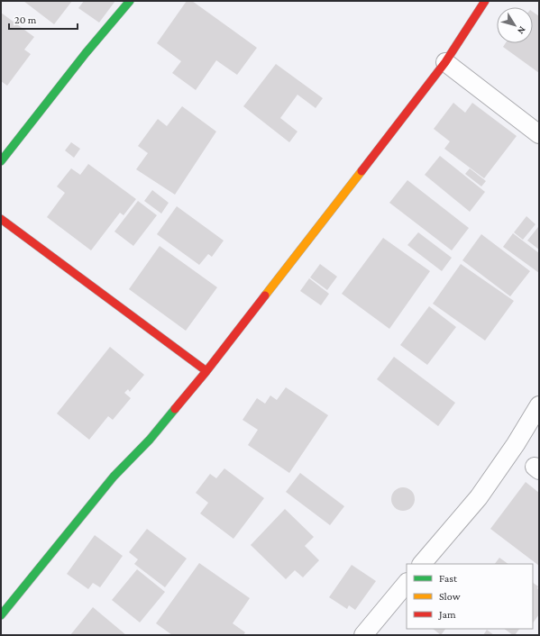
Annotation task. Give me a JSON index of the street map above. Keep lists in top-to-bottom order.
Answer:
{
  "legend": ["Fast", "Slow", "Jam"],
  "scale_bar": "20 m",
  "north": "bottom right"
}
